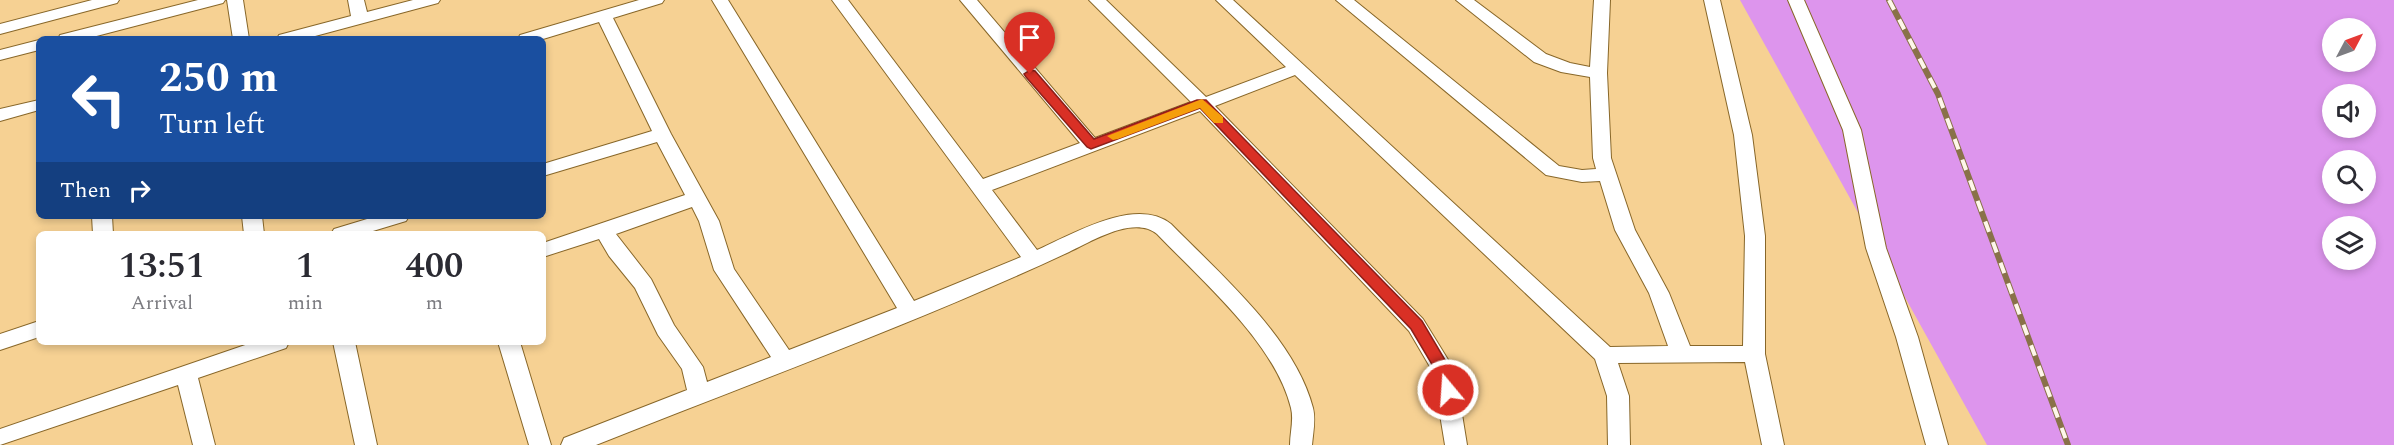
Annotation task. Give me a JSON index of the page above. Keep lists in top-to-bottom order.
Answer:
{
  "north": "top right",
  "page": {
    "turn": ["250 m", "Turn left"],
    "then": "Then",
    "eta": [
      "13:51",
      "Arrival",
      "1",
      "min",
      "400",
      "m"
    ]
  }
}
